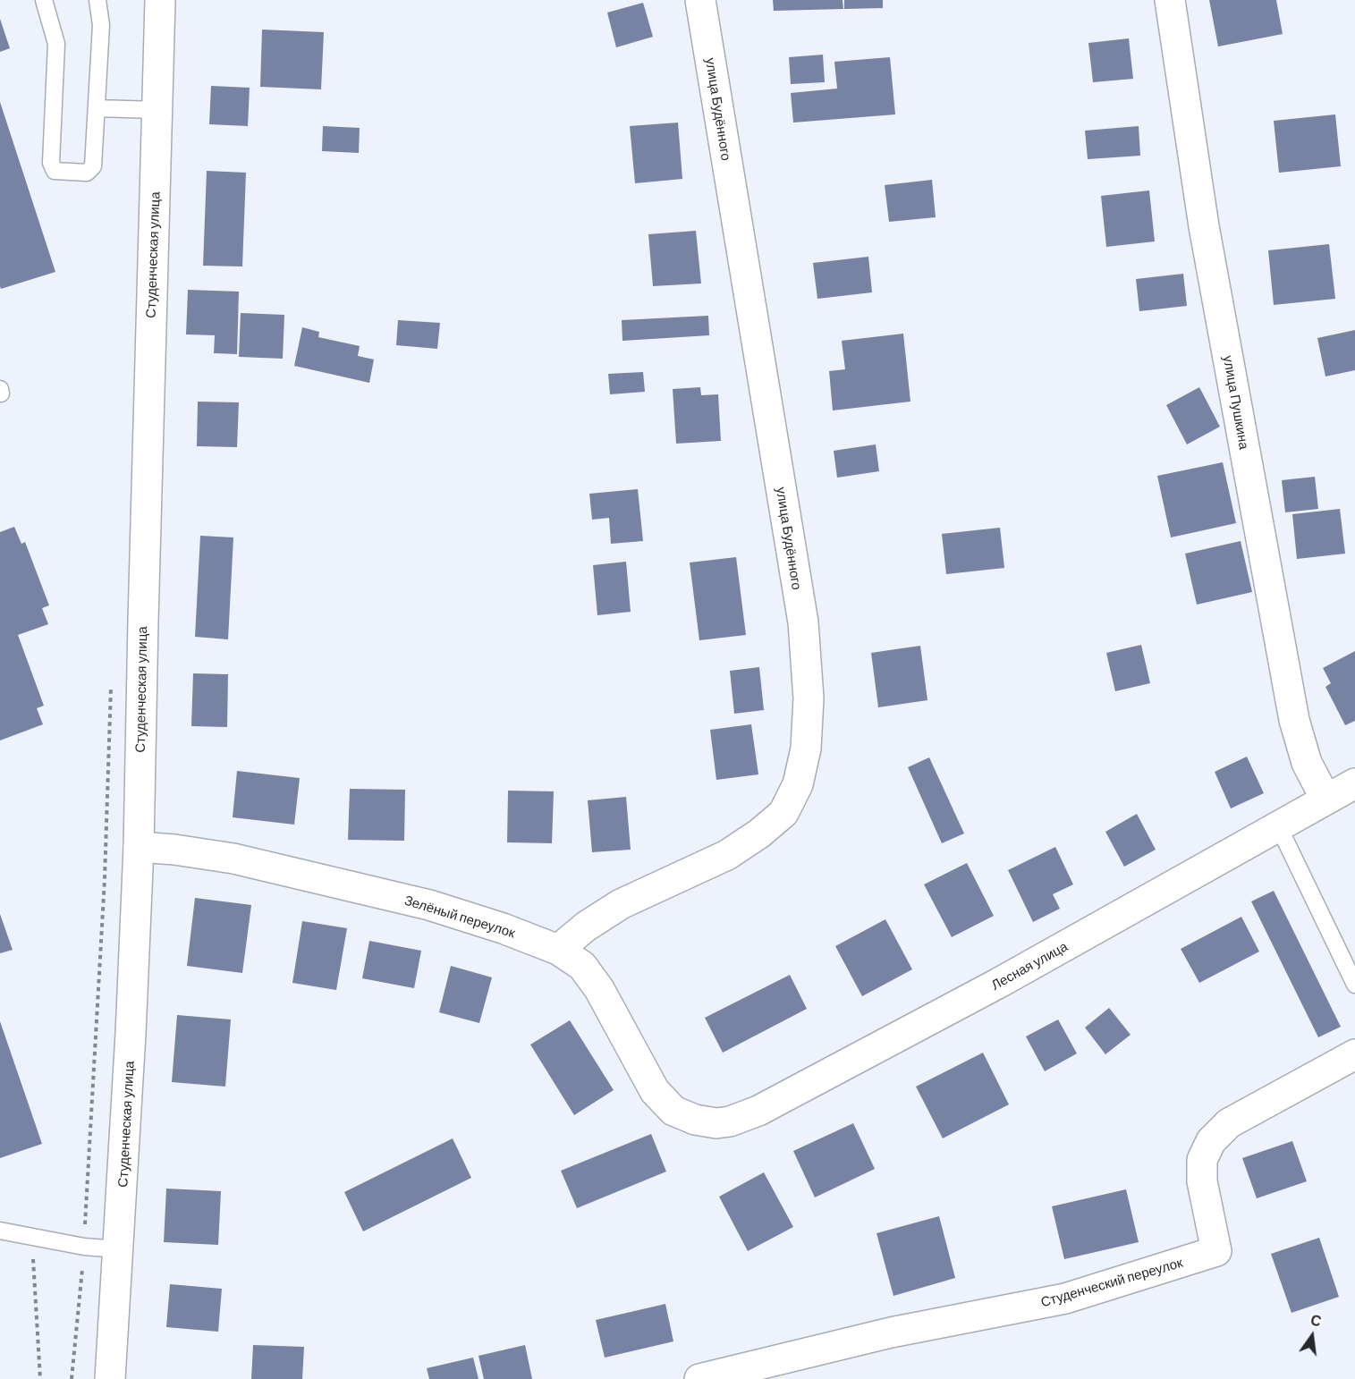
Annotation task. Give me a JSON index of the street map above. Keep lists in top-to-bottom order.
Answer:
{
  "streets": {
    "street": [
      "улица Будённого",
      "Студенческая улица",
      "улица Пушкина",
      "Зелёный переулок",
      "Лесная улица",
      "Студенческий переулок"
    ]
  },
  "crossings": [
    ["улица Будённого", "Зелёный переулок"],
    ["Студенческая улица", "Зелёный переулок"],
    ["улица Пушкина", "Лесная улица"],
    ["Зелёный переулок", "Лесная улица"]
  ],
  "north": "top"
}
